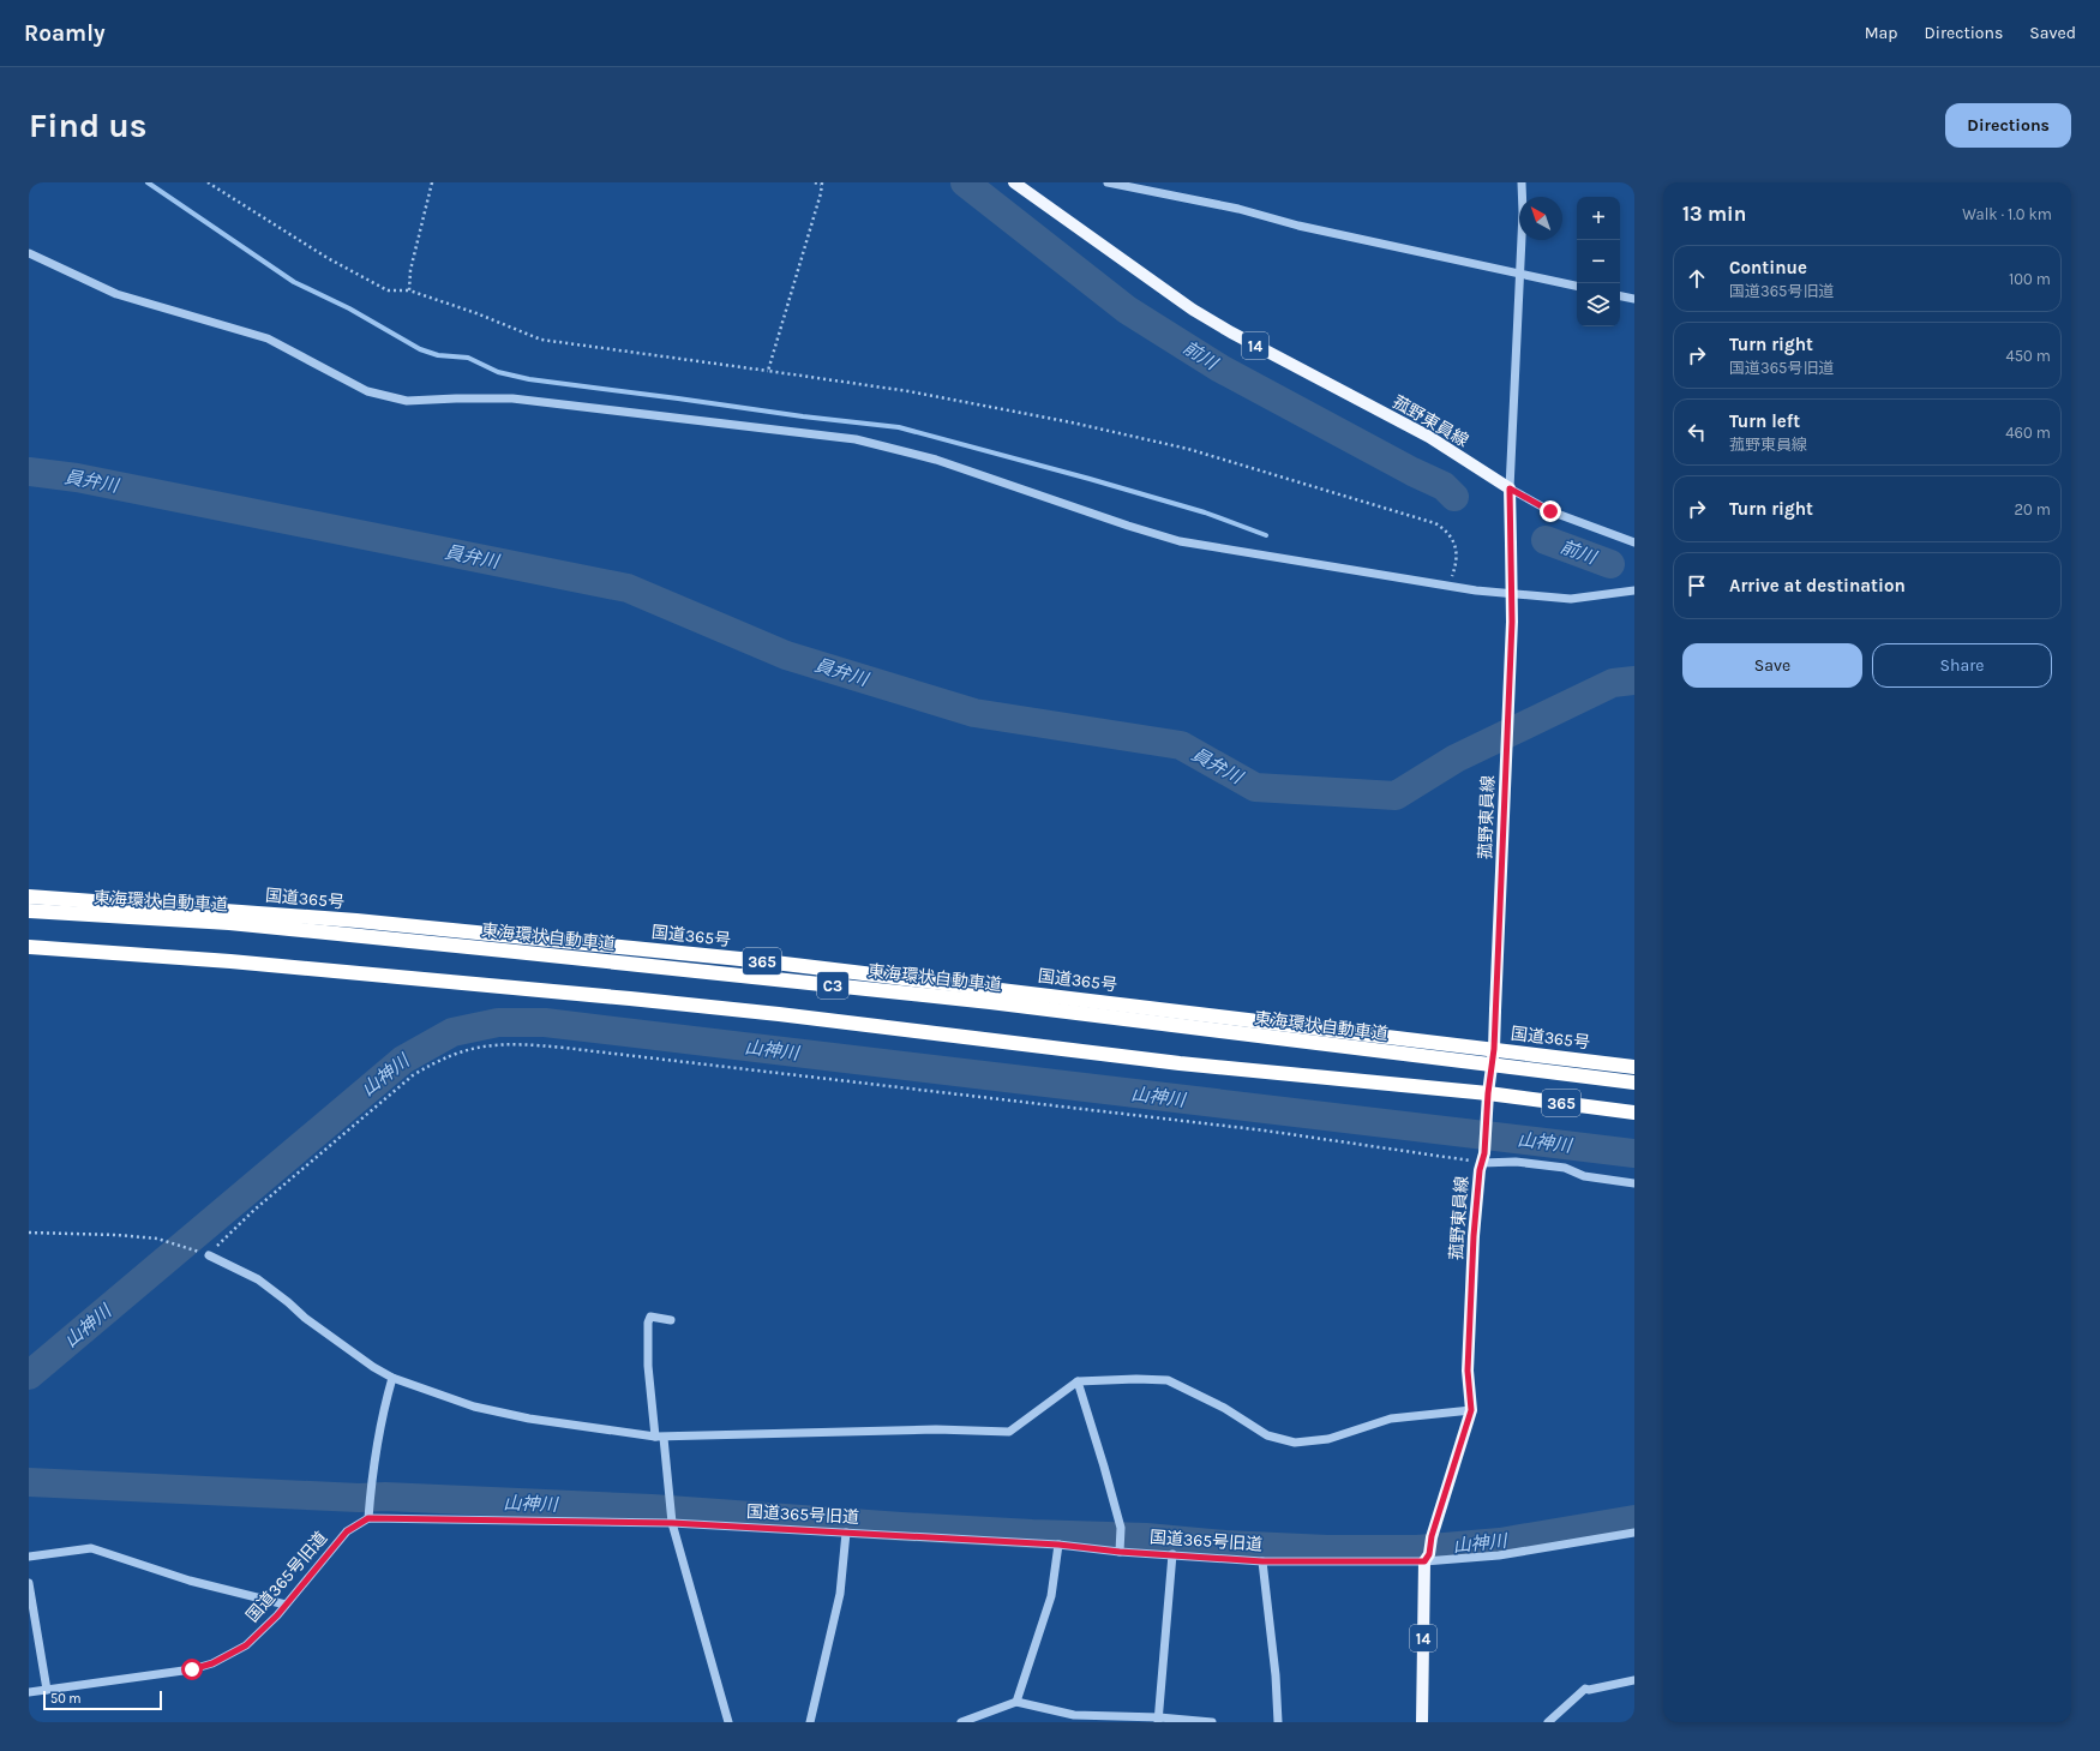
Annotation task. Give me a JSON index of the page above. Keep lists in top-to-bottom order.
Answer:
{
  "streets": {
    "highway": [
      "国道365号",
      "東海環状自動車道",
      "365",
      "C3"
    ],
    "main road": ["14", "菰野東員線"],
    "street": ["国道365号旧道"]
  },
  "crossings": [
    ["菰野東員線", "国道365号"],
    ["菰野東員線", "365"],
    ["菰野東員線", "国道365号旧道"]
  ],
  "water": ["前川", "員弁川", "山神川"],
  "scale_bar": "50 m",
  "north": "top left",
  "page": {
    "header": "Roamly",
    "nav": ["Map", "Directions", "Saved"],
    "buttons": [
      "Directions",
      ["Save", "Share"]
    ],
    "title": "Find us",
    "heading": ["13 min", "Walk · 1.0 km"],
    "map_buttons": ["+", "−"],
    "list": [
      ["Continue", "国道365号旧道", "100 m"],
      ["Turn right", "国道365号旧道", "450 m"],
      ["Turn left", "菰野東員線", "460 m"],
      ["Turn right", "20 m"],
      "Arrive at destination"
    ],
    "scale": "50 m"
  }
}
